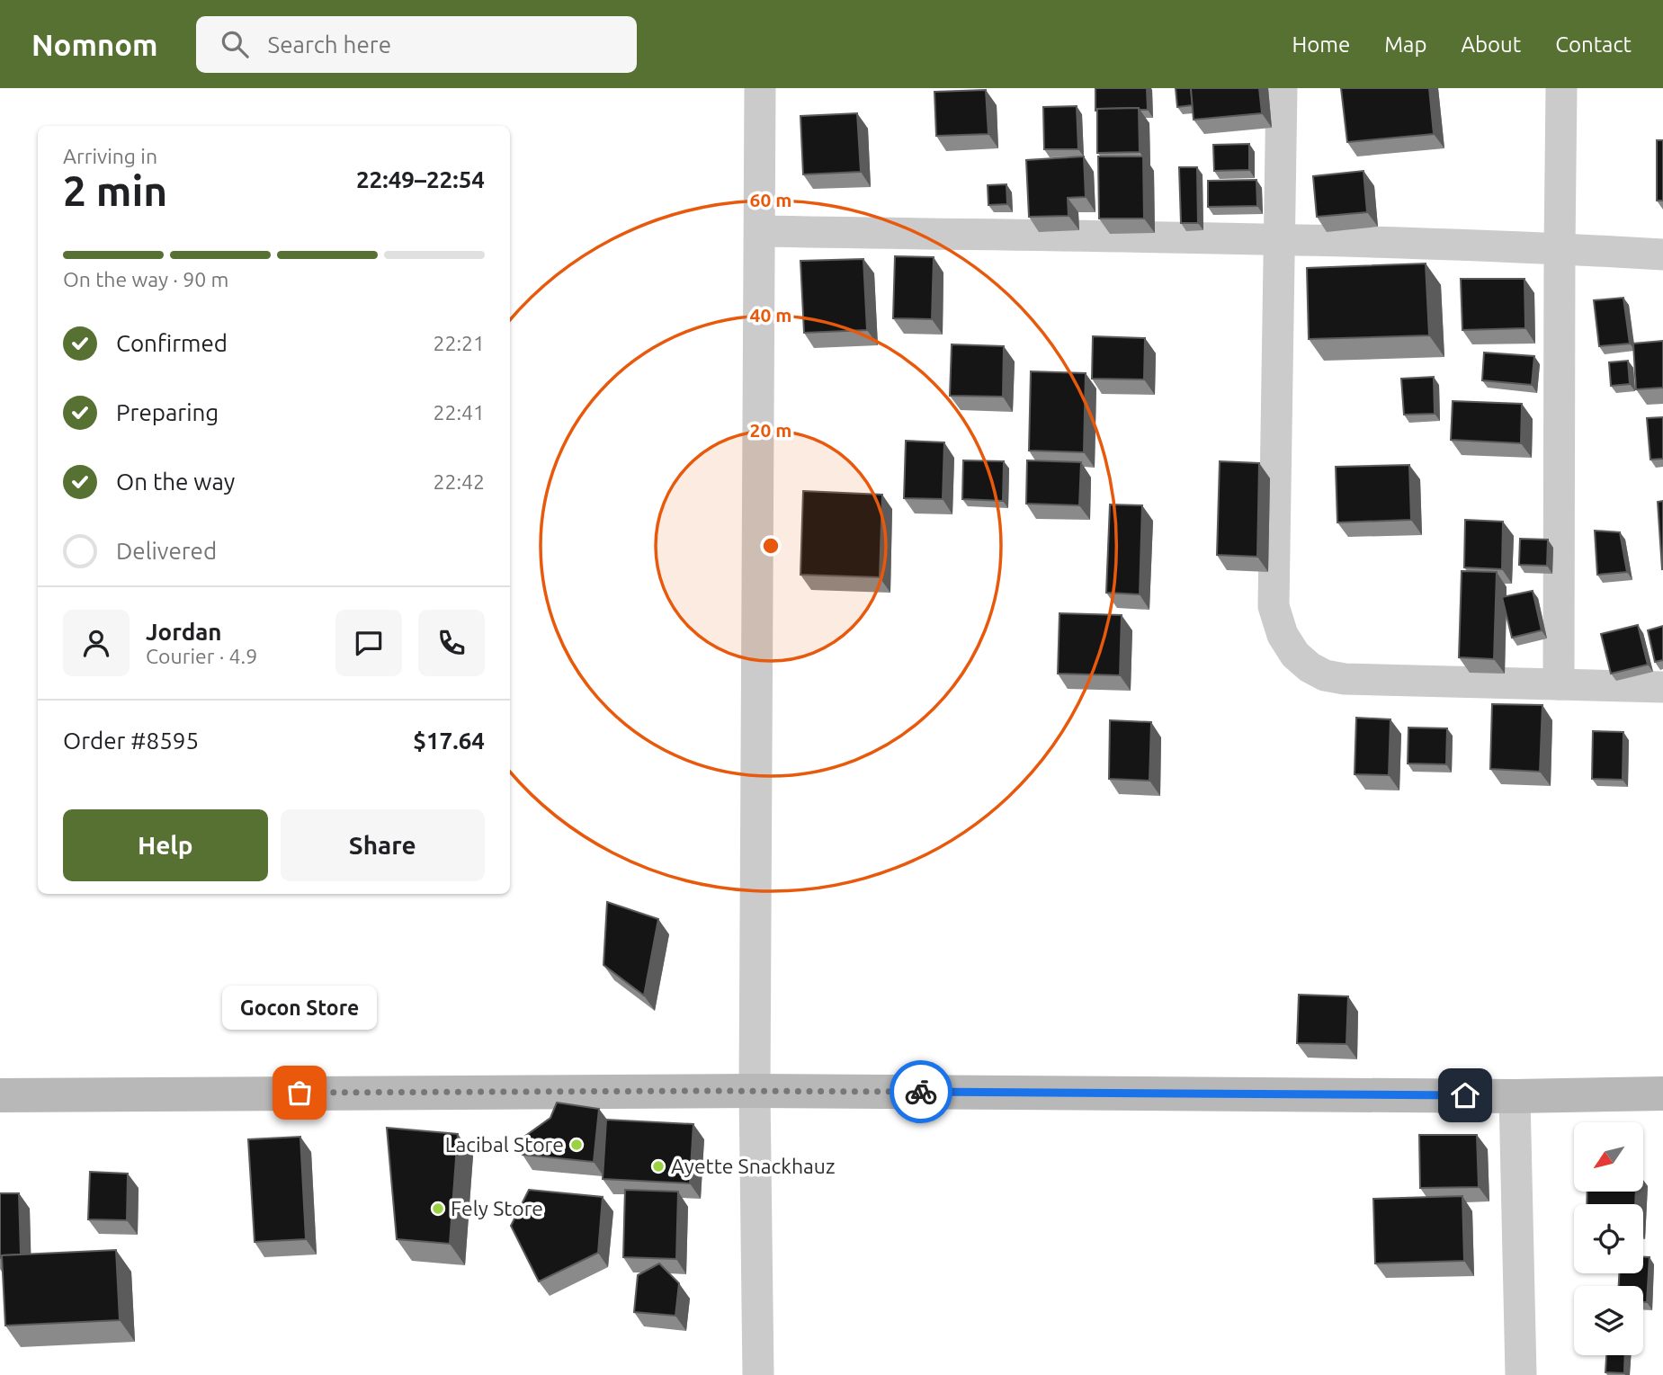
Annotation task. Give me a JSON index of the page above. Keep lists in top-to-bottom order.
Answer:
{
  "places": [
    "Gocon Store",
    "Lacibal Store",
    "Ayette Snackhauz",
    "Fely Store"
  ],
  "north": "bottom left",
  "page": {
    "header": "Nomnom",
    "search": "Search here",
    "nav": [
      "Home",
      "Map",
      "About",
      "Contact"
    ],
    "heading": ["2 min", "Arriving in", "22:49–22:54"],
    "panel": [
      "Jordan",
      "Courier · 4.9",
      "Order #8595",
      "$17.64"
    ],
    "bar": "On the way · 90 m",
    "list": [
      ["Confirmed", "22:21"],
      ["Preparing", "22:41"],
      ["On the way", "22:42"],
      "Delivered"
    ],
    "buttons": ["Help", "Share"],
    "bubble": "Gocon Store"
  },
  "rings": ["60 m", "40 m", "20 m"]
}
